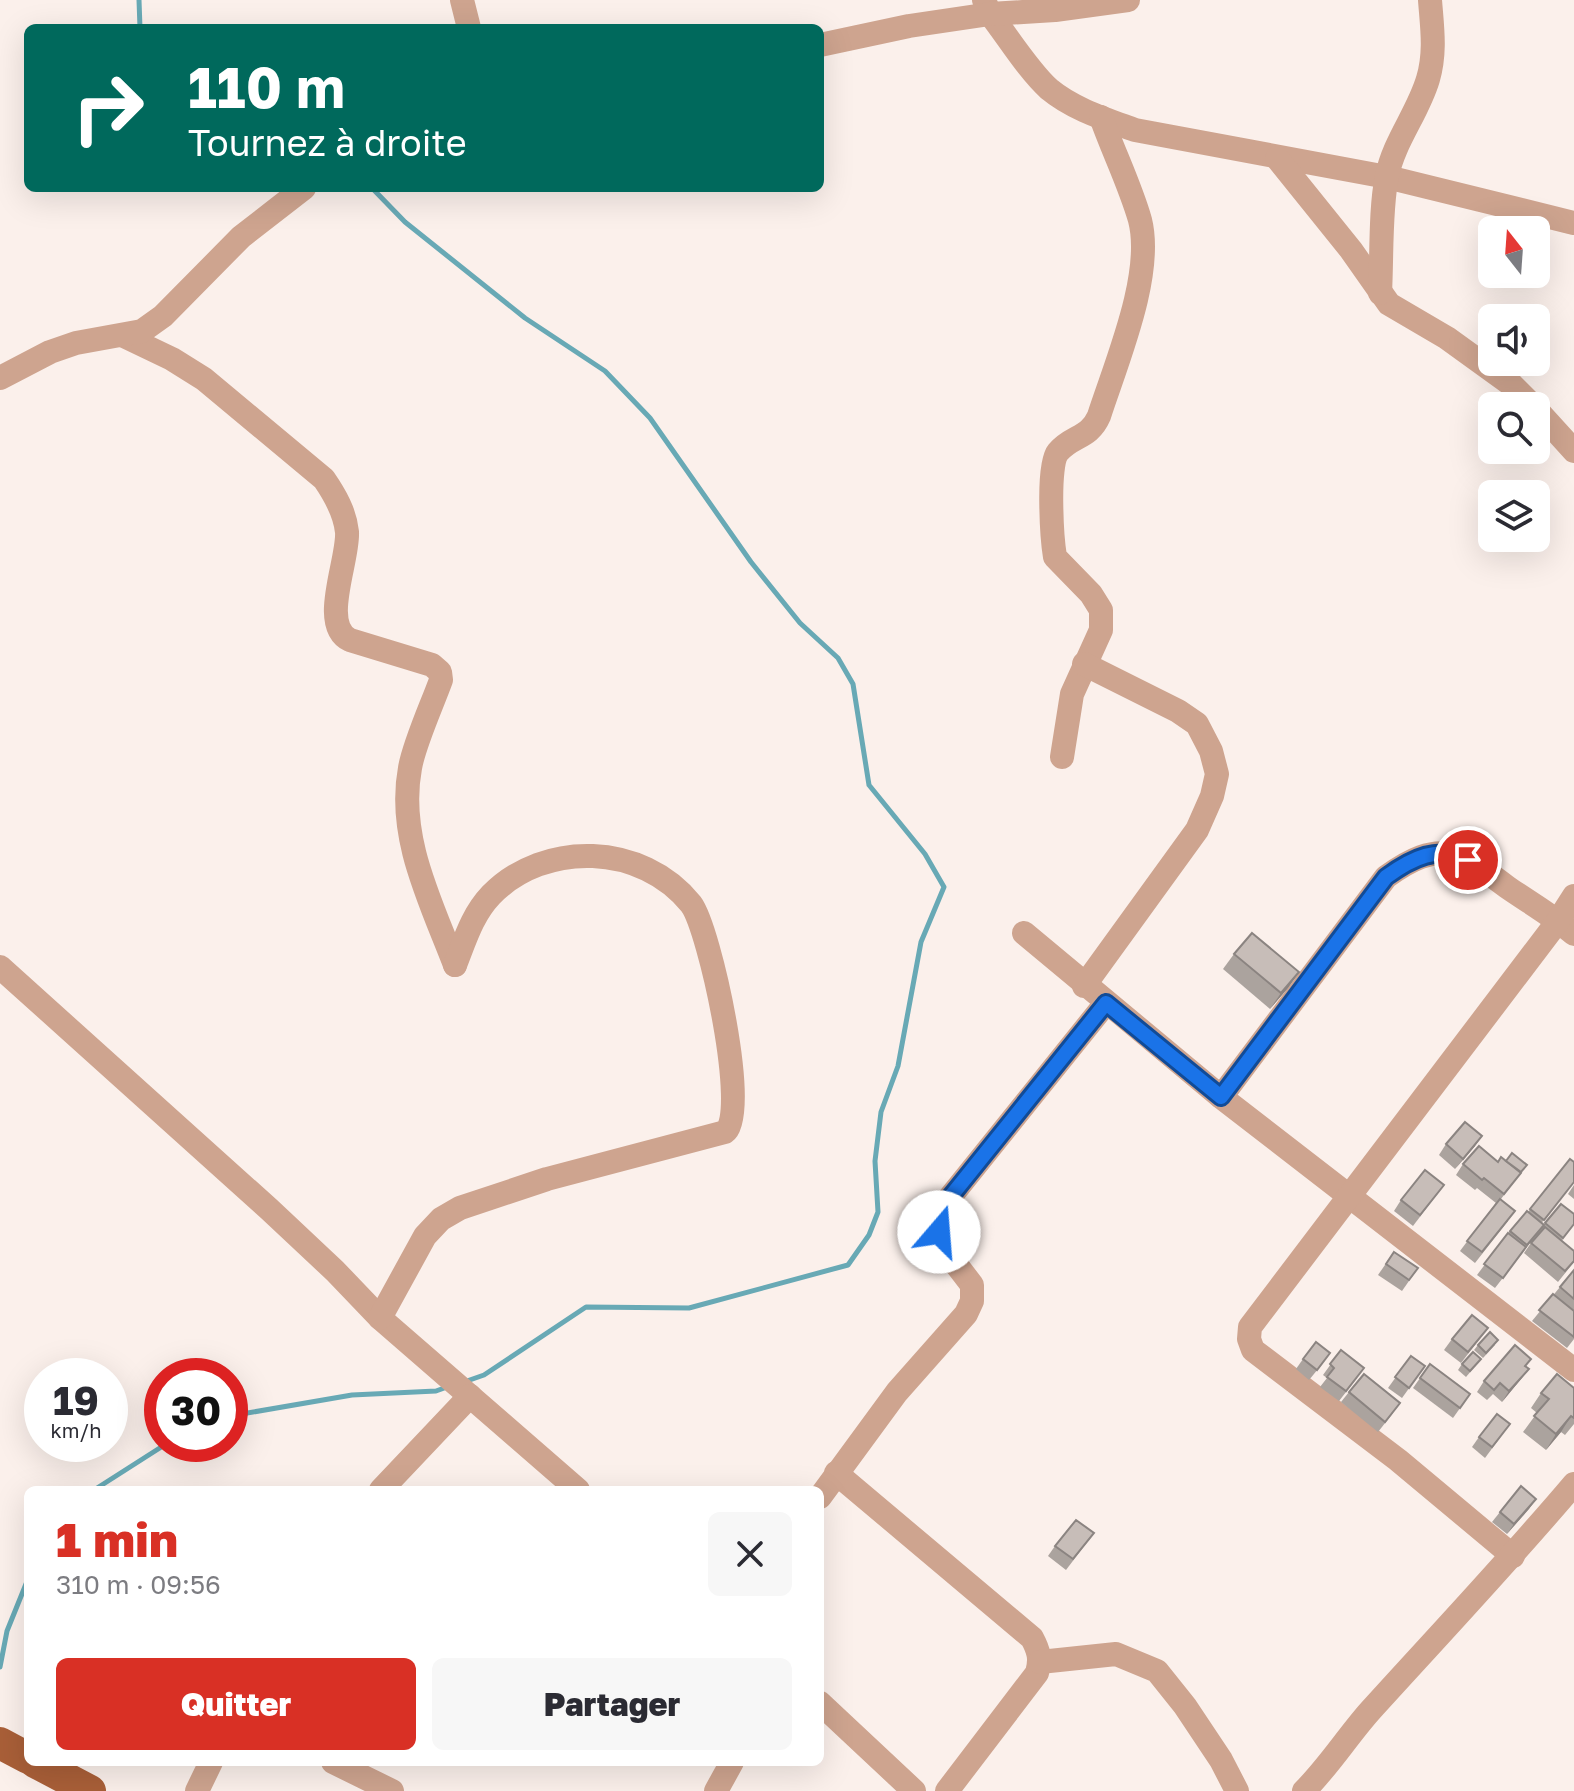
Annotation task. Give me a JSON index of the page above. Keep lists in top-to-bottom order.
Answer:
{
  "north": "top",
  "page": {
    "turn": ["110 m", "Tournez à droite"],
    "speed": "19 km/h",
    "limit": "30",
    "heading": ["1 min", "310 m · 09:56"],
    "buttons": ["Quitter", "Partager"]
  }
}
